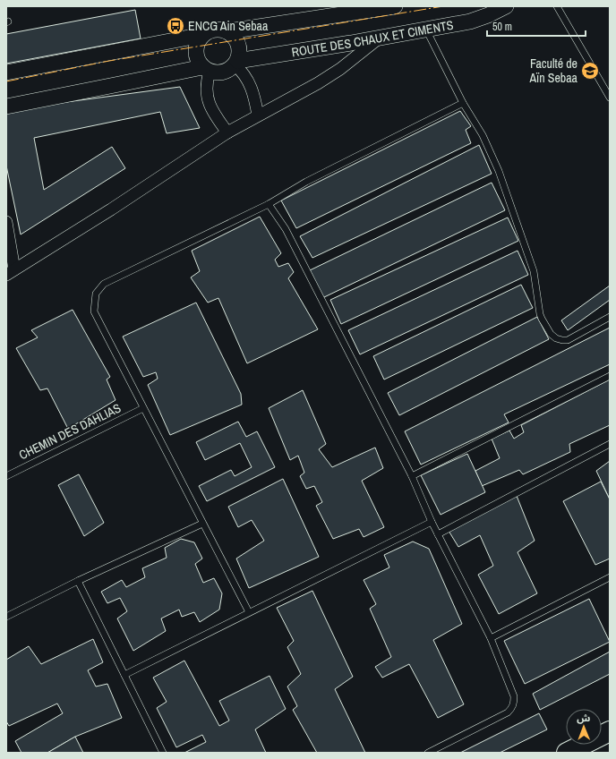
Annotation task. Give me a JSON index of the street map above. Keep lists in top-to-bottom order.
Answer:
{
  "streets": {
    "street": ["ROUTE DES CHAUX ET CIMENTS"],
    "lane": ["CHEMIN DES DAHLIAS"]
  },
  "places": {
    "bus stop": ["ENCG Ain Sebaa"],
    "school or university": ["Faculté de Aïn Sebaa"]
  },
  "scale_bar": "50 m",
  "north": "top"
}
